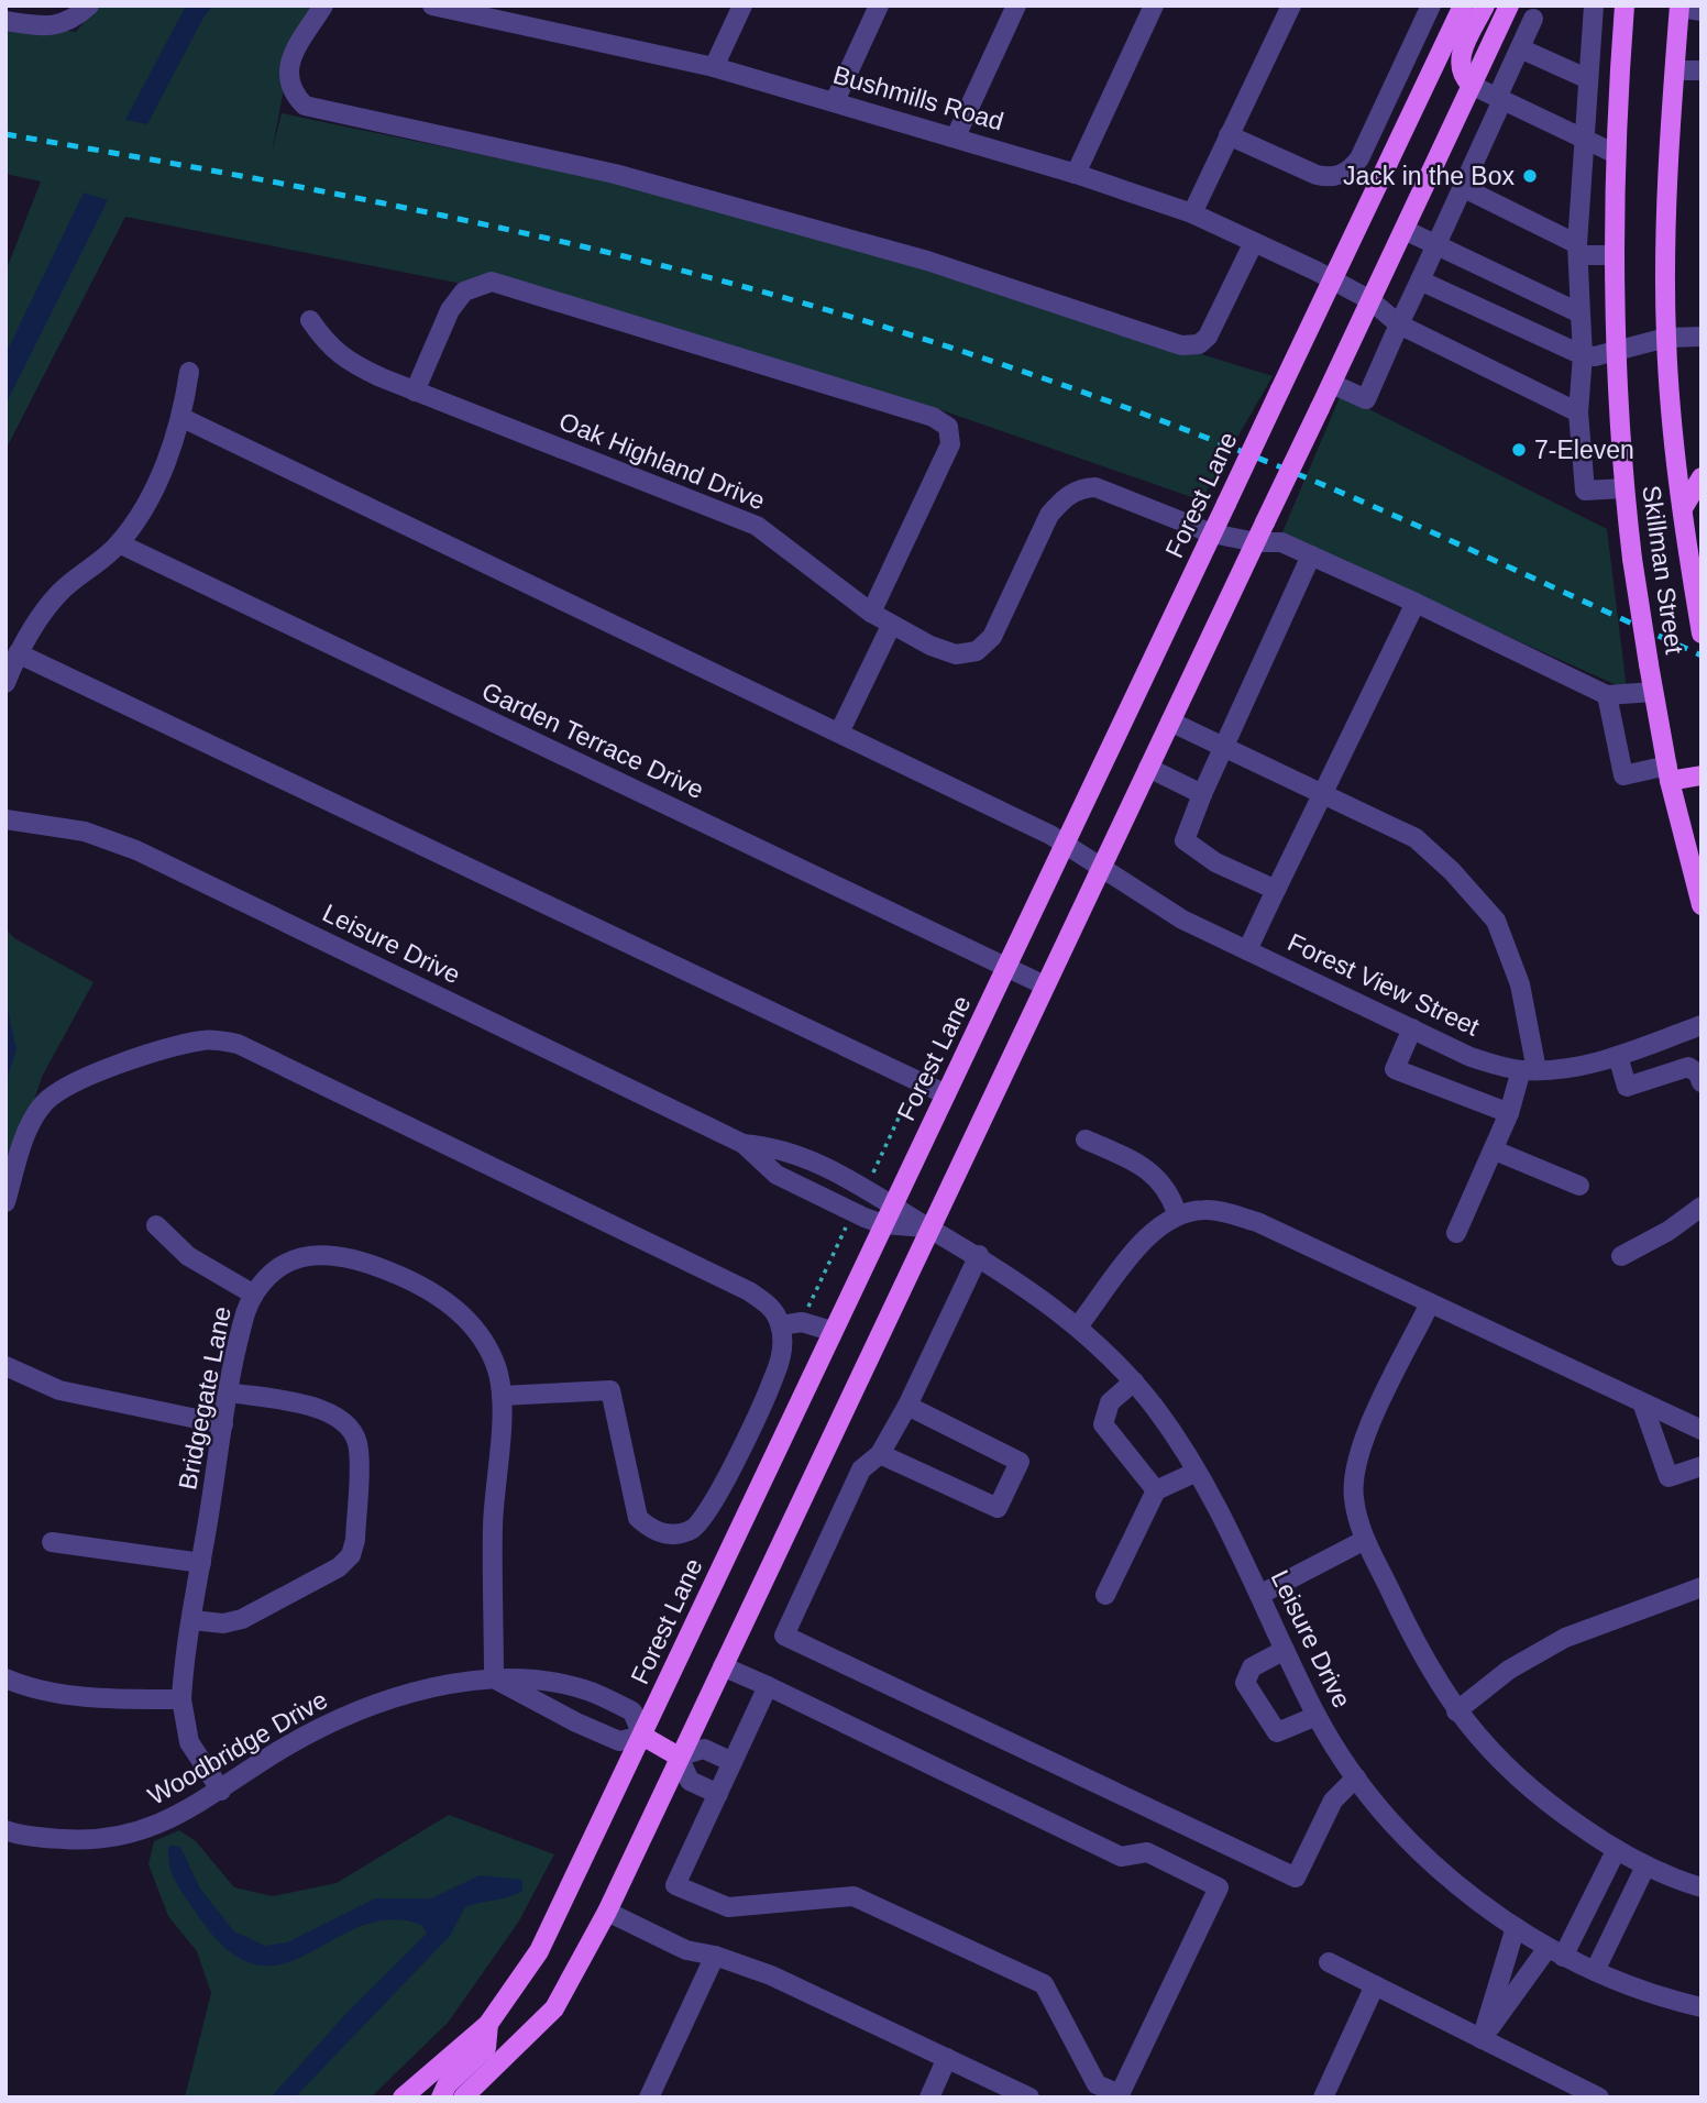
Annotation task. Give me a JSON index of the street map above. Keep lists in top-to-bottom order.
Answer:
{
  "streets": {
    "main road": ["Forest Lane", "Skillman Street"],
    "street": [
      "Bushmills Road",
      "Oak Highland Drive",
      "Garden Terrace Drive",
      "Leisure Drive",
      "Forest View Street",
      "Bridgegate Lane",
      "Woodbridge Drive"
    ]
  },
  "crossings": [
    ["Bushmills Road", "Forest Lane"],
    ["Oak Highland Drive", "Forest Lane"],
    ["Forest Lane", "Garden Terrace Drive"],
    ["Forest Lane", "Leisure Drive"],
    ["Forest Lane", "Forest View Street"],
    ["Forest Lane", "Woodbridge Drive"],
    ["Bridgegate Lane", "Woodbridge Drive"]
  ],
  "places": ["Jack in the Box", "7-Eleven"]
}
